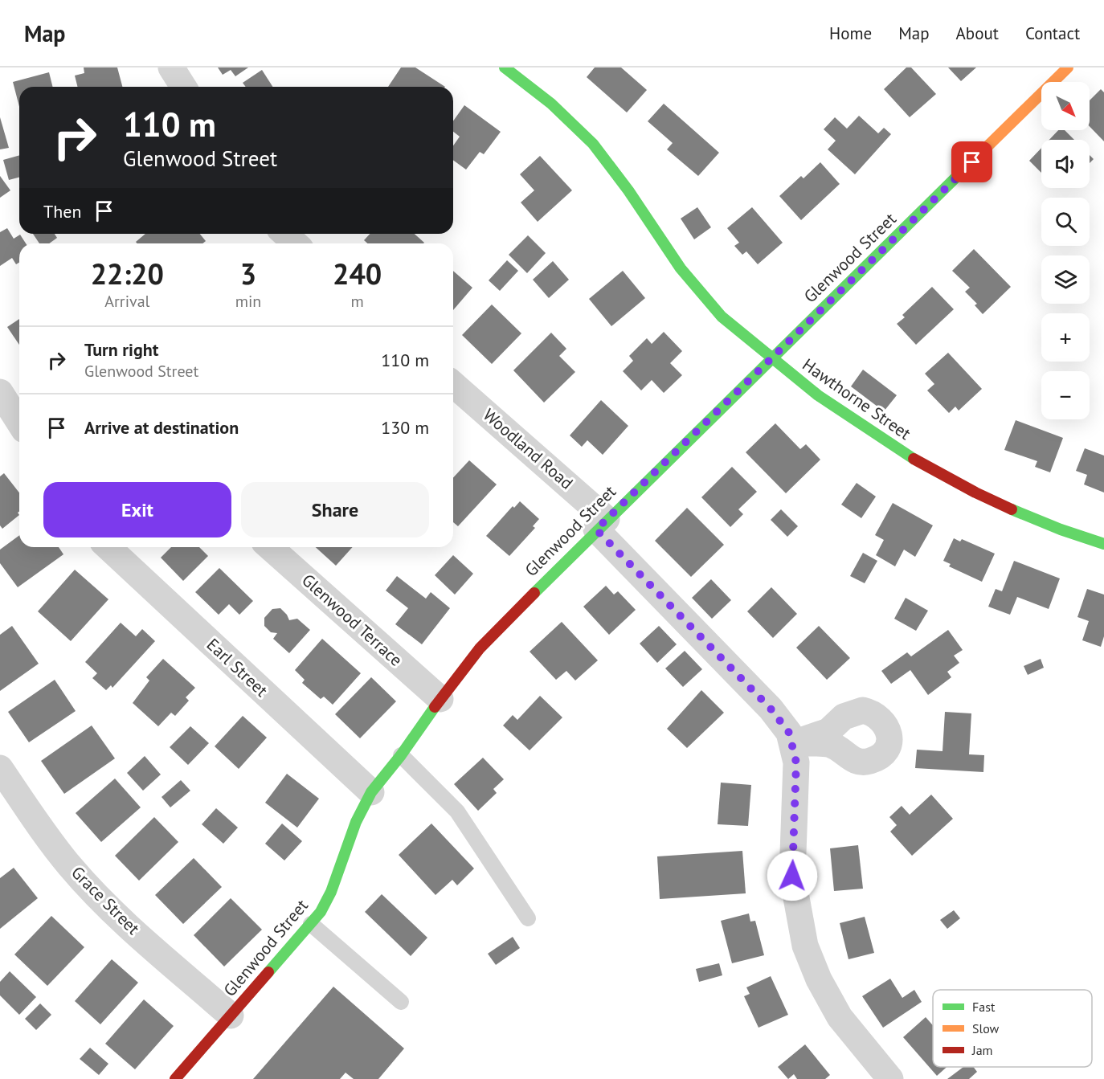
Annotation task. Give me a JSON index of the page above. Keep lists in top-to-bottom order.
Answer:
{
  "streets": {
    "street": [
      "Glenwood Street",
      "Hawthorne Street",
      "Woodland Road",
      "Glenwood Terrace",
      "Earl Street",
      "Grace Street"
    ]
  },
  "crossings": [
    ["Glenwood Street", "Hawthorne Street"],
    ["Glenwood Street", "Woodland Road"],
    ["Glenwood Street", "Glenwood Terrace"],
    ["Glenwood Street", "Earl Street"],
    ["Glenwood Street", "Grace Street"]
  ],
  "legend": ["Fast", "Slow", "Jam"],
  "north": "bottom right",
  "page": {
    "header": "Map",
    "nav": [
      "Home",
      "Map",
      "About",
      "Contact"
    ],
    "map_buttons": ["+", "−"],
    "turn": ["110 m", "Glenwood Street"],
    "then": "Then",
    "eta": [
      "22:20",
      "Arrival",
      "3",
      "min",
      "240",
      "m"
    ],
    "list": [
      {
        "name": "Turn right",
        "note": "Glenwood Street",
        "value": "110 m"
      },
      {
        "name": "Arrive at destination",
        "value": "130 m"
      }
    ],
    "buttons": ["Exit", "Share"]
  }
}
